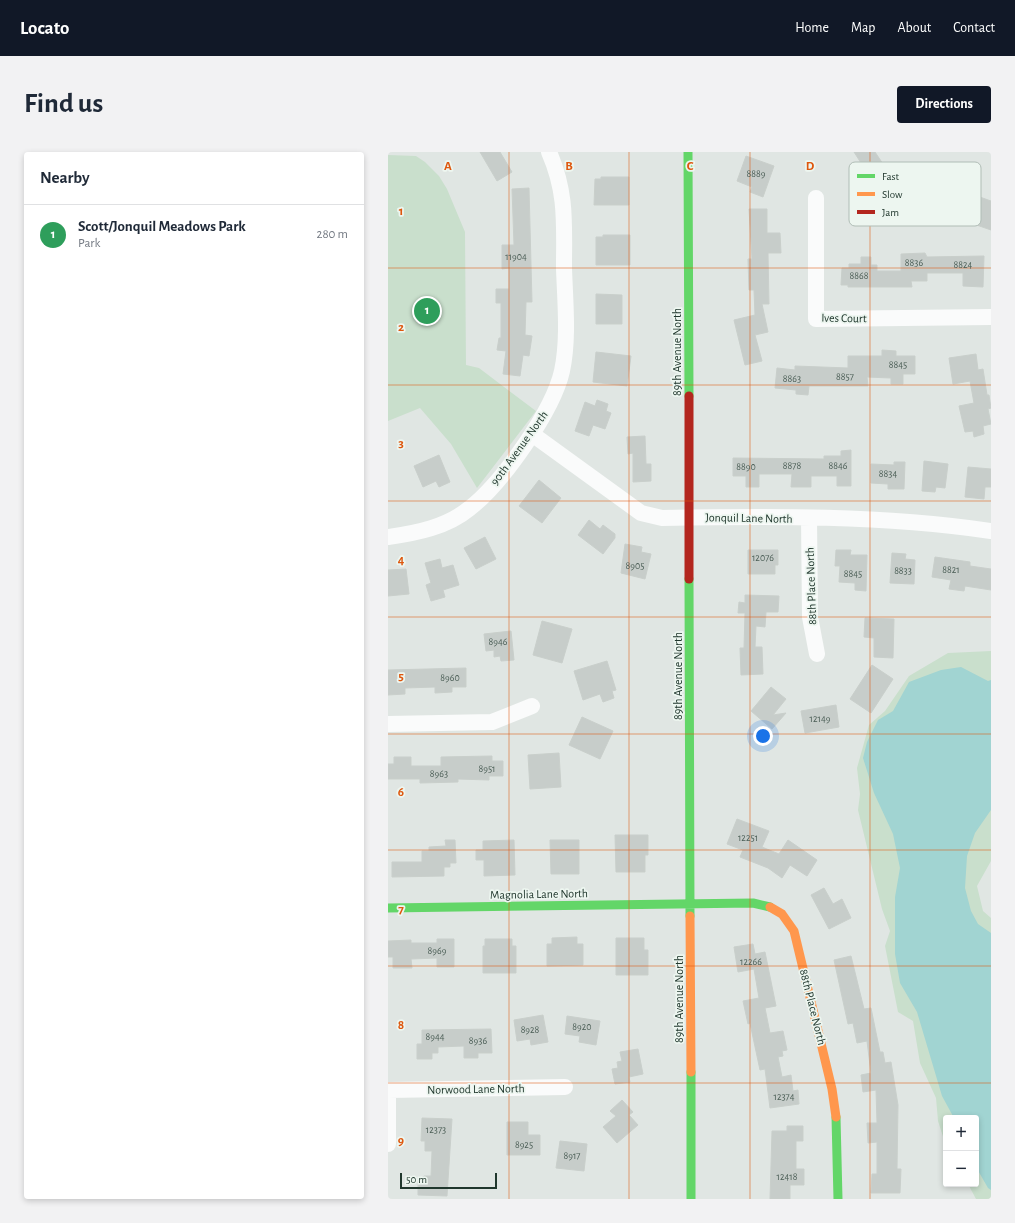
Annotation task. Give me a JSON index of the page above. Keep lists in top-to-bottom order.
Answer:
{
  "streets": {
    "street": [
      "Ives Court",
      "89th Avenue North",
      "90th Avenue North",
      "Jonquil Lane North",
      "88th Place North",
      "Magnolia Lane North",
      "Norwood Lane North"
    ]
  },
  "crossings": [
    ["89th Avenue North", "Jonquil Lane North"],
    ["89th Avenue North", "88th Place North"],
    ["89th Avenue North", "Magnolia Lane North"],
    ["90th Avenue North", "Jonquil Lane North"],
    ["Jonquil Lane North", "88th Place North"],
    ["88th Place North", "Magnolia Lane North"]
  ],
  "house_numbers": [
    "8889",
    "11904",
    "8836",
    "8824",
    "8868",
    "8845",
    "8857",
    "8863",
    "8878",
    "8846",
    "8890",
    "8834",
    "12076",
    "8905",
    "8821",
    "8833",
    "8845",
    "8946",
    "8960",
    "12149",
    "8951",
    "8963",
    "12251",
    "8969",
    "12266",
    "8920",
    "8928",
    "8944",
    "8936",
    "12374",
    "12373",
    "8925",
    "8917",
    "12418"
  ],
  "legend": ["Fast", "Slow", "Jam"],
  "scale_bar": "50 m",
  "page": {
    "header": "Locato",
    "nav": [
      "Home",
      "Map",
      "About",
      "Contact"
    ],
    "buttons": "Directions",
    "title": "Find us",
    "heading": "Nearby",
    "list": [
      {
        "mark": "1",
        "name": "Scott/Jonquil Meadows Park",
        "note": "Park",
        "value": "280 m"
      }
    ],
    "pins": "1",
    "map_buttons": ["+", "−"],
    "scale": "50 m"
  },
  "grid": {
    "columns": [
      "A",
      "B",
      "C",
      "D"
    ],
    "rows": [
      "1",
      "2",
      "3",
      "4",
      "5",
      "6",
      "7",
      "8",
      "9"
    ]
  }
}
